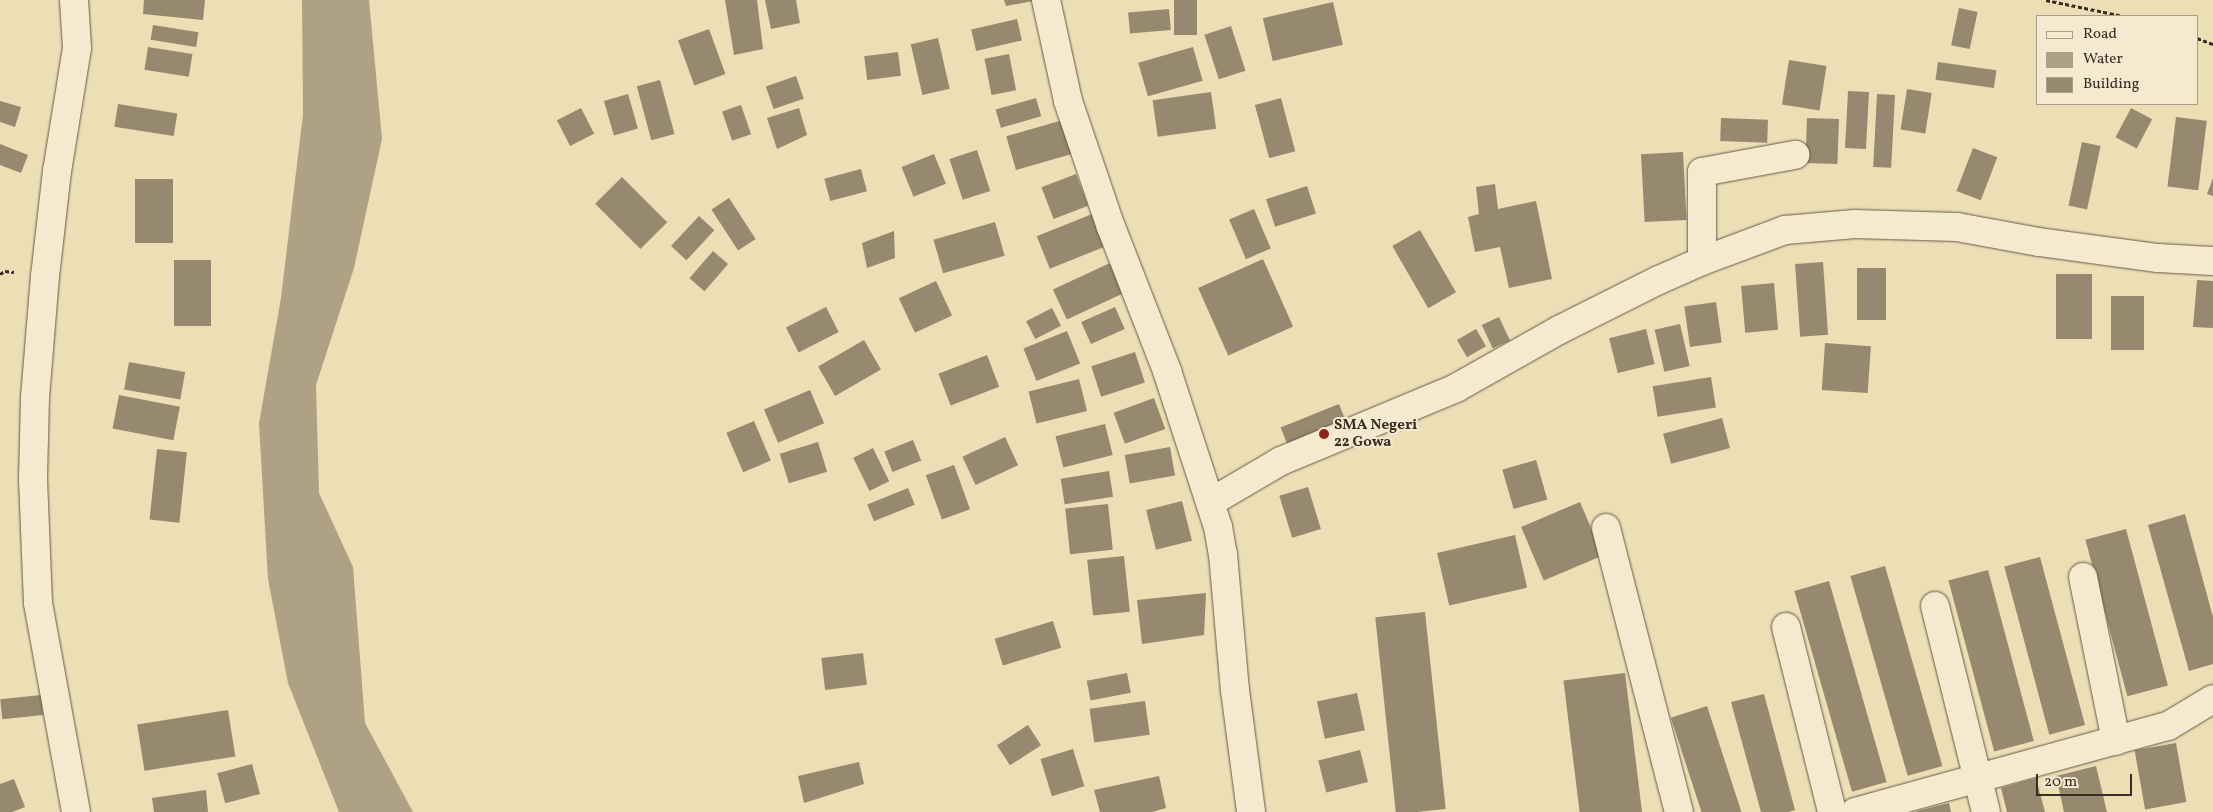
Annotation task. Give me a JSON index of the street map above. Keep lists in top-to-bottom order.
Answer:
{
  "places": ["SMA Negeri 22 Gowa"],
  "legend": ["Road", "Water", "Building"],
  "scale_bar": "20 m"
}
